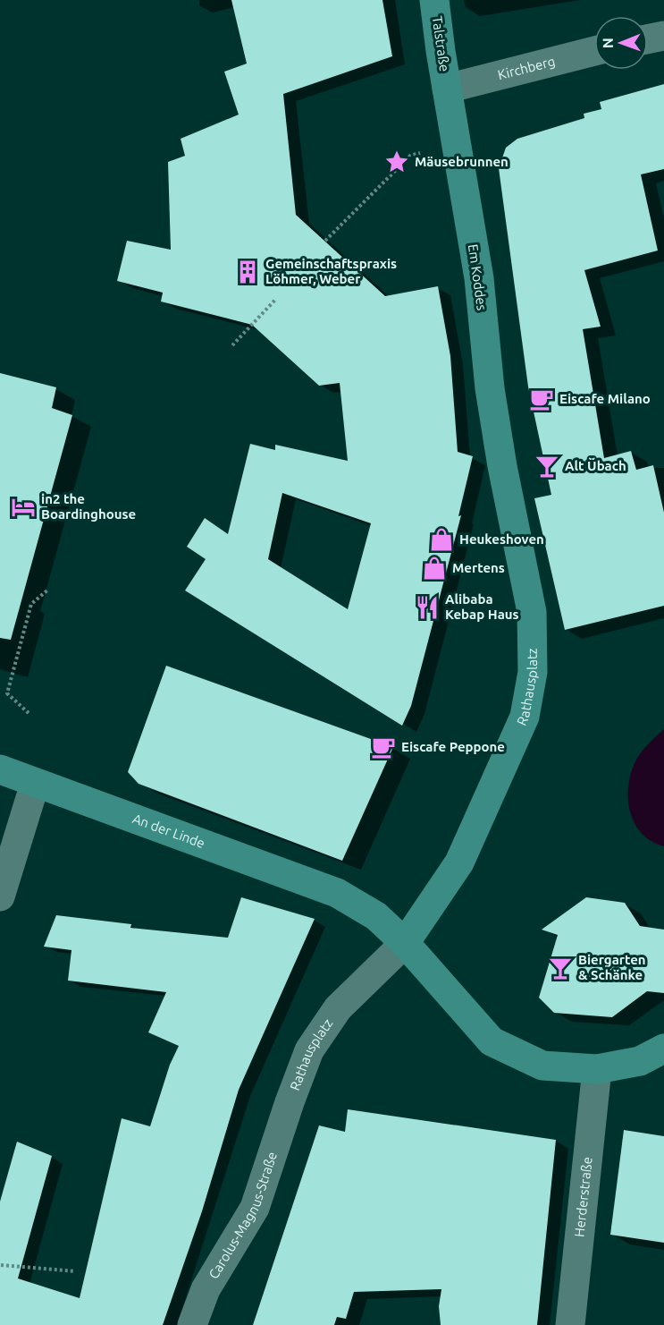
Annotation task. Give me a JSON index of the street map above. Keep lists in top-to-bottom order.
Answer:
{
  "streets": {
    "street": [
      "Talstraße",
      "Kirchberg",
      "Em Koddes",
      "Rathausplatz",
      "An der Linde",
      "Herderstraße",
      "Carolus-Magnus-Straße"
    ]
  },
  "crossings": [
    ["Talstraße", "Kirchberg"],
    ["Talstraße", "Em Koddes"],
    ["Kirchberg", "Em Koddes"],
    ["Em Koddes", "Rathausplatz"],
    ["Rathausplatz", "An der Linde"],
    ["Rathausplatz", "Carolus-Magnus-Straße"]
  ],
  "places": {
    "place": ["Mäusebrunnen"],
    "building": ["Gemeinschaftspraxis Löhmer, Weber"],
    "cafe": ["Eiscafe Milano", "Eiscafe Peppone"],
    "bar": ["Alt Übach", "Biergarten & Schänke"],
    "hotel": ["in2 the Boardinghouse"],
    "shop": ["Heukeshoven", "Mertens"],
    "restaurant": ["Alibaba Kebap Haus"]
  },
  "north": "left"
}
